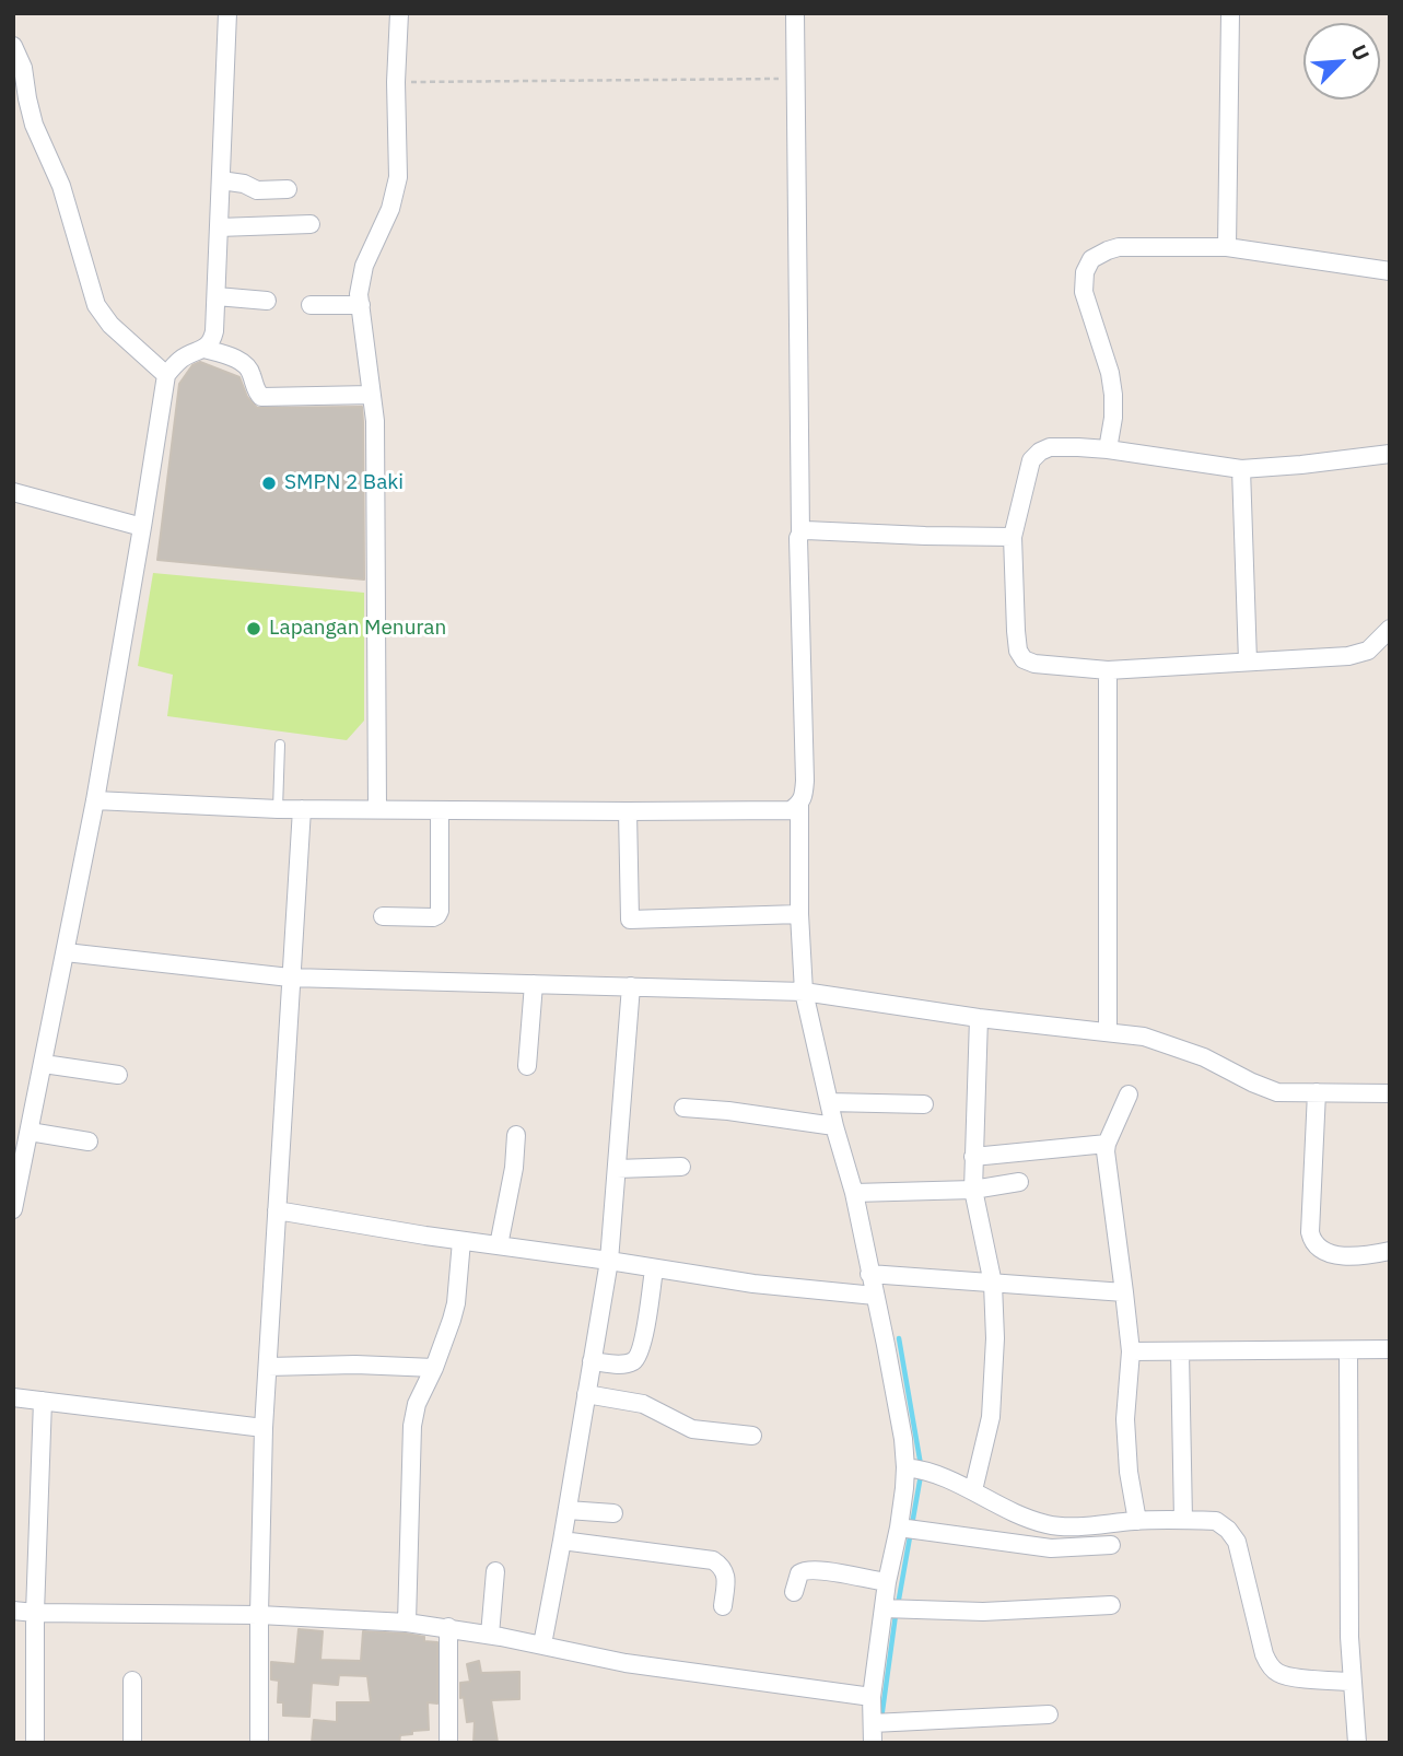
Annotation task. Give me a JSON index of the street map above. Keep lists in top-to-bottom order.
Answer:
{
  "places": ["SMPN 2 Baki", "Lapangan Menuran"],
  "north": "top right"
}
